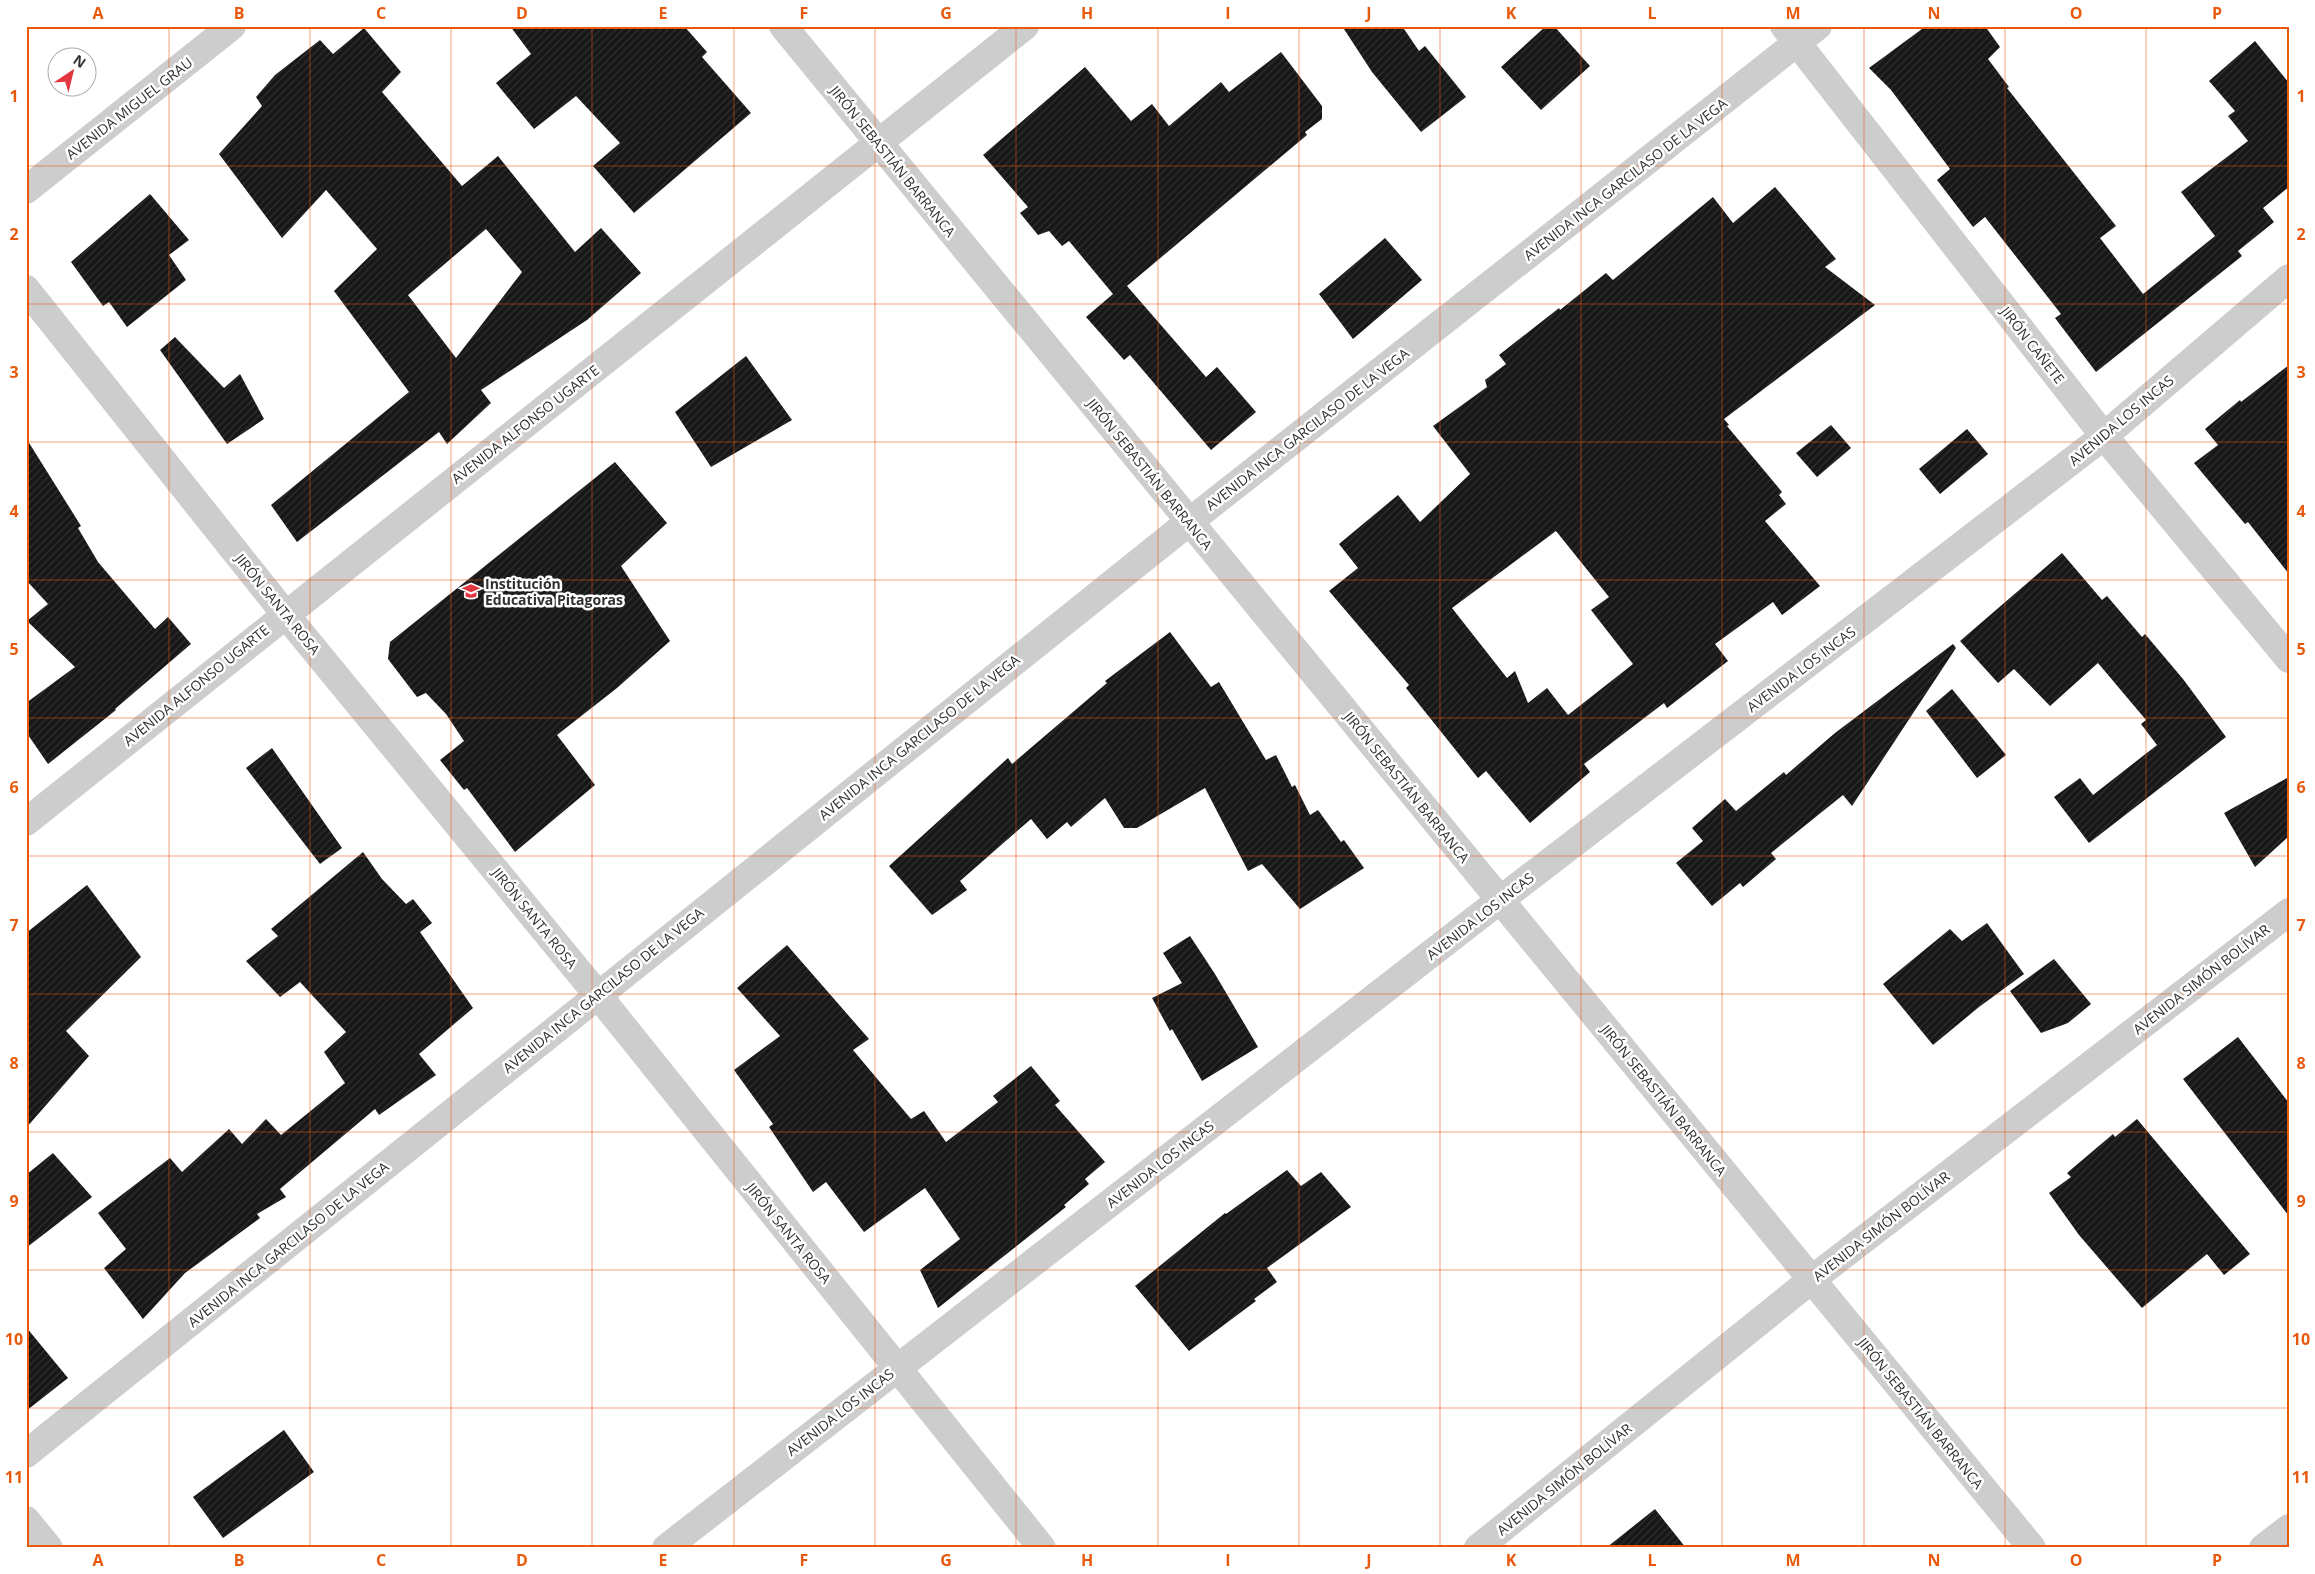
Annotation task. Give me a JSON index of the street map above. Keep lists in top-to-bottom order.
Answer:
{
  "streets": {
    "street": [
      "AVENIDA MIGUEL GRAU",
      "JIRÓN SEBASTIÁN BARRANCA",
      "AVENIDA INCA GARCILASO DE LA VEGA",
      "JIRÓN CAÑETE",
      "AVENIDA LOS INCAS",
      "AVENIDA ALFONSO UGARTE",
      "JIRÓN SANTA ROSA",
      "AVENIDA SIMÓN BOLÍVAR"
    ]
  },
  "crossings": [
    ["JIRÓN SEBASTIÁN BARRANCA", "AVENIDA INCA GARCILASO DE LA VEGA"],
    ["JIRÓN SEBASTIÁN BARRANCA", "AVENIDA LOS INCAS"],
    ["JIRÓN SEBASTIÁN BARRANCA", "AVENIDA ALFONSO UGARTE"],
    ["JIRÓN SEBASTIÁN BARRANCA", "AVENIDA SIMÓN BOLÍVAR"],
    ["AVENIDA INCA GARCILASO DE LA VEGA", "JIRÓN CAÑETE"],
    ["AVENIDA INCA GARCILASO DE LA VEGA", "JIRÓN SANTA ROSA"],
    ["JIRÓN CAÑETE", "AVENIDA LOS INCAS"],
    ["AVENIDA LOS INCAS", "JIRÓN SANTA ROSA"],
    ["AVENIDA ALFONSO UGARTE", "JIRÓN SANTA ROSA"]
  ],
  "places": {
    "school or university": ["Institución Educativa Pitagoras"]
  },
  "north": "top right",
  "grid": {
    "columns": [
      "A",
      "B",
      "C",
      "D",
      "E",
      "F",
      "G",
      "H",
      "I",
      "J",
      "K",
      "L",
      "M",
      "N",
      "O",
      "P"
    ],
    "rows": [
      "1",
      "2",
      "3",
      "4",
      "5",
      "6",
      "7",
      "8",
      "9",
      "10",
      "11"
    ]
  }
}
